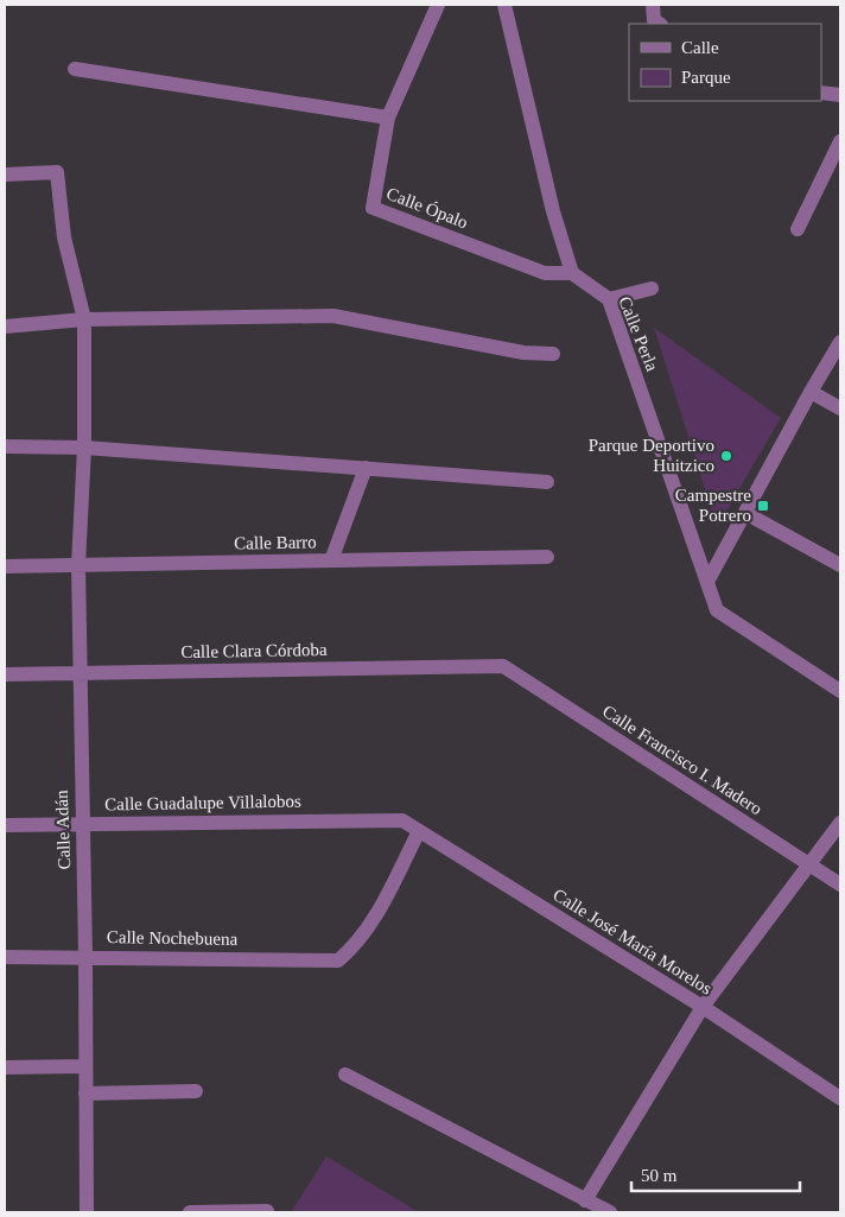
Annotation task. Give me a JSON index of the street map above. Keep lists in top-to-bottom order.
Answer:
{
  "streets": {
    "street": [
      "Calle Ópalo",
      "Calle Perla",
      "Calle Barro",
      "Calle Clara Córdoba",
      "Calle Francisco I. Madero",
      "Calle Guadalupe Villalobos",
      "Calle Adán",
      "Calle Nochebuena",
      "Calle José María Morelos"
    ]
  },
  "crossings": [
    ["Calle Ópalo", "Calle Perla"],
    ["Calle Barro", "Calle Adán"],
    ["Calle Clara Córdoba", "Calle Francisco I. Madero"],
    ["Calle Clara Córdoba", "Calle Adán"],
    ["Calle Guadalupe Villalobos", "Calle Adán"],
    ["Calle Guadalupe Villalobos", "Calle José María Morelos"],
    ["Calle Adán", "Calle Nochebuena"],
    ["Calle Nochebuena", "Calle José María Morelos"]
  ],
  "places": {
    "other": ["Parque Deportivo Huitzico"],
    "transit": ["Campestre Potrero"]
  },
  "legend": ["Calle", "Parque"],
  "scale_bar": "50 m"
}
